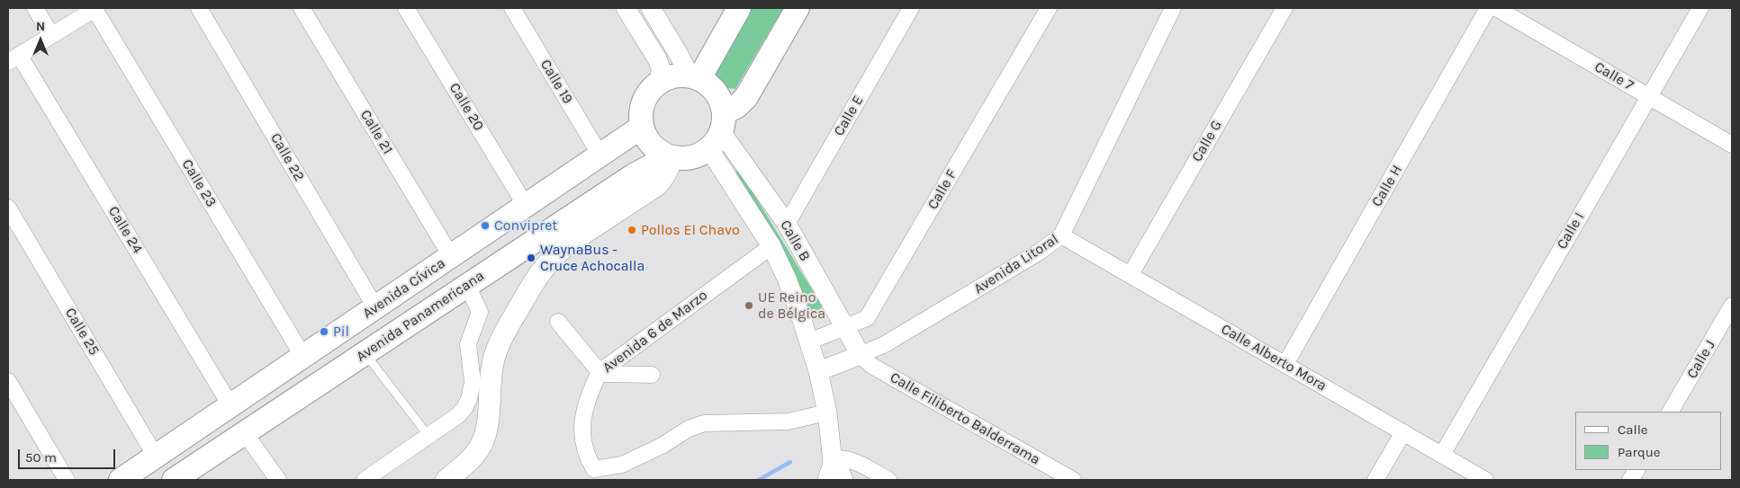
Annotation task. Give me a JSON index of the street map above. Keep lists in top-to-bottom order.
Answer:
{
  "streets": {
    "main road": ["Avenida Cívica", "Avenida Panamericana"],
    "street": [
      "Calle 7",
      "Calle 19",
      "Calle 20",
      "Calle E",
      "Calle 21",
      "Calle G",
      "Calle 22",
      "Calle 23",
      "Calle H",
      "Calle F",
      "Calle 24",
      "Calle I",
      "Calle B",
      "Avenida Litoral",
      "Calle 25",
      "Avenida 6 de Marzo",
      "Calle Alberto Mora",
      "Calle J",
      "Calle Filiberto Balderrama"
    ]
  },
  "crossings": [
    ["Calle 7", "Calle I"],
    ["Calle 19", "Avenida Cívica"],
    ["Calle 20", "Avenida Cívica"],
    ["Calle E", "Calle B"],
    ["Calle 21", "Avenida Cívica"],
    ["Calle G", "Calle Alberto Mora"],
    ["Calle 22", "Avenida Cívica"],
    ["Calle 23", "Avenida Cívica"],
    ["Calle H", "Calle Alberto Mora"],
    ["Calle F", "Calle B"],
    ["Calle 24", "Avenida Cívica"],
    ["Calle I", "Calle Alberto Mora"],
    ["Calle B", "Avenida Litoral"],
    ["Calle B", "Avenida Cívica"],
    ["Calle B", "Avenida Panamericana"],
    ["Calle B", "Avenida 6 de Marzo"],
    ["Calle B", "Calle Filiberto Balderrama"],
    ["Avenida Litoral", "Calle Alberto Mora"],
    ["Avenida Litoral", "Calle Filiberto Balderrama"],
    ["Avenida Cívica", "Avenida Panamericana"],
    ["Avenida Cívica", "Calle 25"]
  ],
  "places": [
    "Convipret",
    "Pollos El Chavo",
    "WaynaBus - Cruce Achocalla",
    "UE Reino de Bélgica",
    "Pil"
  ],
  "legend": ["Calle", "Parque"],
  "scale_bar": "50 m",
  "north": "top"
}
